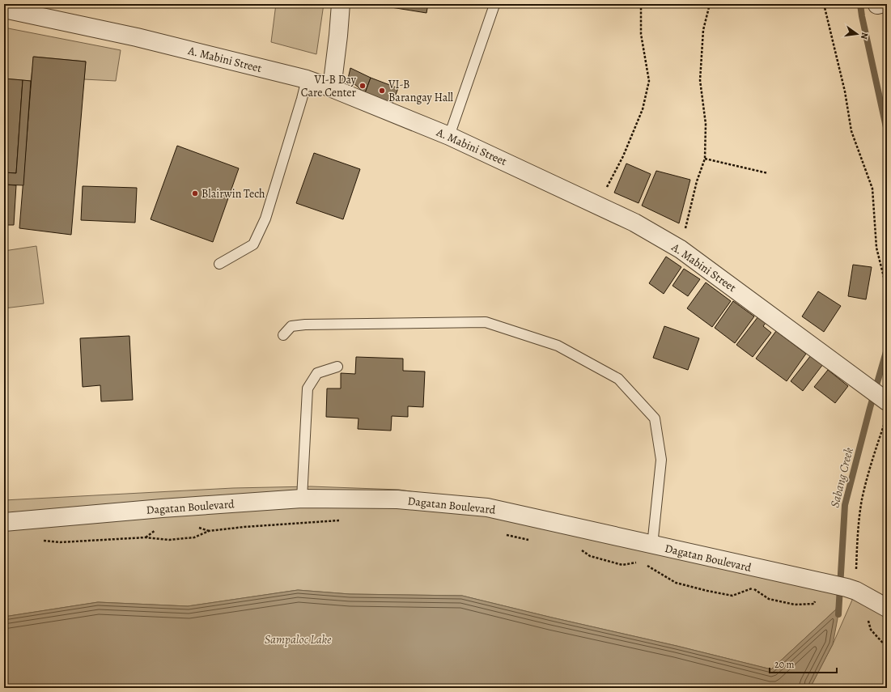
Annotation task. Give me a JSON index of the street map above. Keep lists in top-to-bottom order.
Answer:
{
  "streets": {
    "street": ["A. Mabini Street", "Dagatan Boulevard"]
  },
  "water": ["Sabang Creek", "Sampaloc Lake"],
  "places": ["VI-B Day Care Center", "VI-B Barangay Hall", "Blairwin Tech"],
  "scale_bar": "20 m",
  "north": "right"
}
